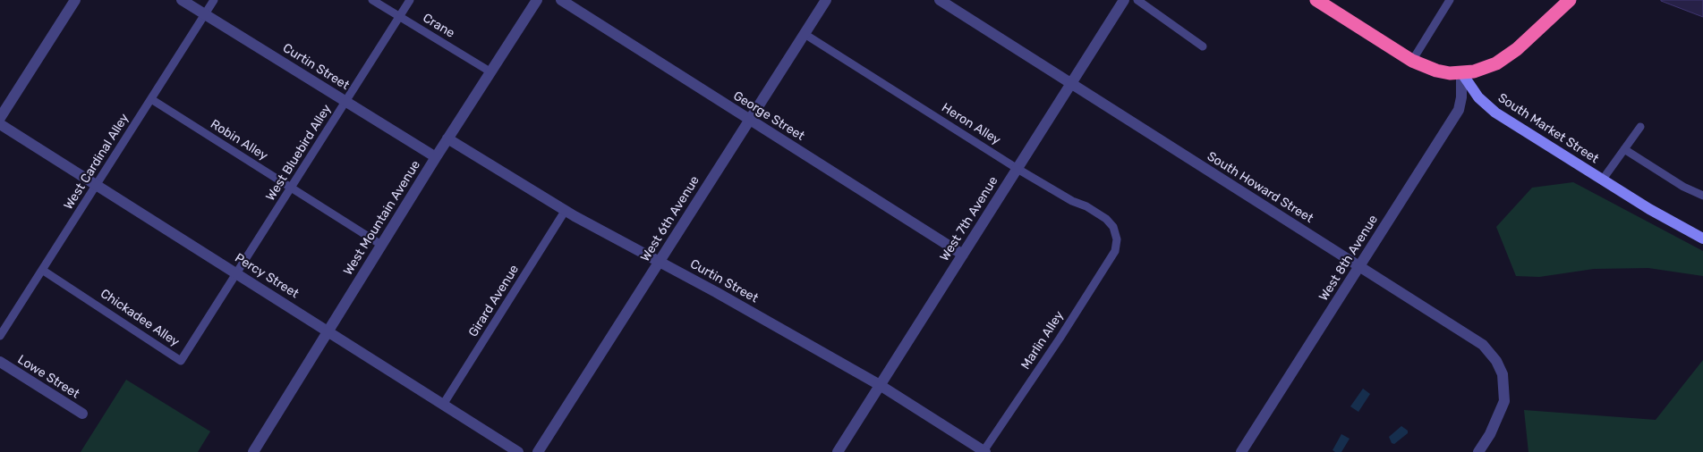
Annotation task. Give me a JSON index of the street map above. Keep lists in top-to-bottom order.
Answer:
{
  "streets": {
    "main road": ["South Market Street"],
    "street": [
      "Curtin Street",
      "George Street",
      "South Howard Street",
      "West Mountain Avenue",
      "West 6th Avenue",
      "West 7th Avenue",
      "West 8th Avenue",
      "Percy Street",
      "Lowe Street"
    ],
    "lane": [
      "Crane",
      "Heron Alley",
      "Robin Alley",
      "West Bluebird Alley",
      "West Cardinal Alley",
      "Girard Avenue",
      "Chickadee Alley",
      "Marlin Alley"
    ]
  },
  "crossings": [
    ["Crane", "West Bluebird Alley"],
    ["Crane", "West Mountain Avenue"],
    ["Curtin Street", "West Bluebird Alley"],
    ["Curtin Street", "West Cardinal Alley"],
    ["Curtin Street", "West Mountain Avenue"],
    ["Curtin Street", "West 6th Avenue"],
    ["Curtin Street", "West 7th Avenue"],
    ["Curtin Street", "Girard Avenue"],
    ["Curtin Street", "Marlin Alley"],
    ["George Street", "West 6th Avenue"],
    ["George Street", "West 7th Avenue"],
    ["Heron Alley", "West 6th Avenue"],
    ["Heron Alley", "West 7th Avenue"],
    ["Heron Alley", "Marlin Alley"],
    ["South Market Street", "West 8th Avenue"],
    ["Robin Alley", "West Bluebird Alley"],
    ["Robin Alley", "West Cardinal Alley"],
    ["Robin Alley", "West Mountain Avenue"],
    ["West Bluebird Alley", "Percy Street"],
    ["West Bluebird Alley", "Chickadee Alley"],
    ["West Cardinal Alley", "Percy Street"],
    ["West Cardinal Alley", "Chickadee Alley"],
    ["South Howard Street", "West 7th Avenue"],
    ["South Howard Street", "West 8th Avenue"],
    ["West Mountain Avenue", "Percy Street"],
    ["Percy Street", "Girard Avenue"],
    ["Percy Street", "Chickadee Alley"]
  ]
}
